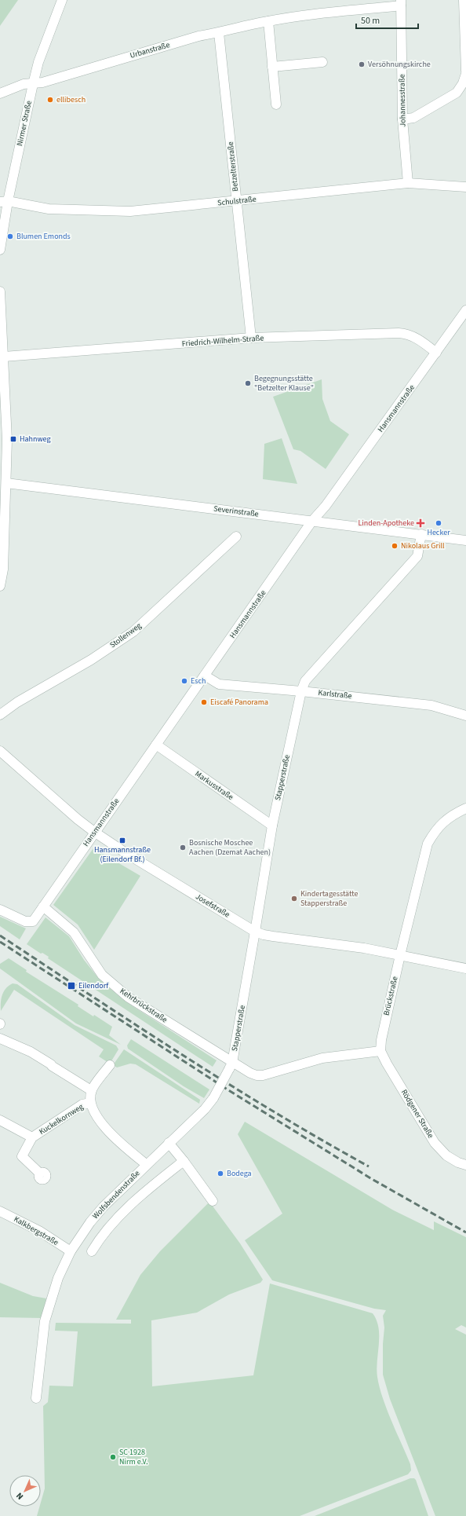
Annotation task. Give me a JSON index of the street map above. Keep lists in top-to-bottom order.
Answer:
{
  "streets": {
    "street": [
      "Urbanstraße",
      "Johannesstraße",
      "Nirmer Straße",
      "Betzelterstraße",
      "Schulstraße",
      "Friedrich-Wilhelm-Straße",
      "Hansmannstraße",
      "Severinstraße",
      "Stollenweg",
      "Karlstraße",
      "Stapperstraße",
      "Markusstraße",
      "Josefstraße",
      "Brückstraße",
      "Kehrbrückstraße",
      "Rödgener Straße",
      "Kuckelkornweg",
      "Wolfsbendenstraße",
      "Kalkbergstraße"
    ]
  },
  "crossings": [
    ["Urbanstraße", "Johannesstraße"],
    ["Urbanstraße", "Nirmer Straße"],
    ["Urbanstraße", "Betzelterstraße"],
    ["Johannesstraße", "Schulstraße"],
    ["Nirmer Straße", "Schulstraße"],
    ["Betzelterstraße", "Schulstraße"],
    ["Betzelterstraße", "Friedrich-Wilhelm-Straße"],
    ["Friedrich-Wilhelm-Straße", "Hansmannstraße"],
    ["Hansmannstraße", "Severinstraße"],
    ["Hansmannstraße", "Karlstraße"],
    ["Hansmannstraße", "Markusstraße"],
    ["Hansmannstraße", "Josefstraße"],
    ["Hansmannstraße", "Kehrbrückstraße"],
    ["Severinstraße", "Stapperstraße"],
    ["Karlstraße", "Stapperstraße"],
    ["Stapperstraße", "Markusstraße"],
    ["Stapperstraße", "Josefstraße"],
    ["Stapperstraße", "Kehrbrückstraße"],
    ["Stapperstraße", "Wolfsbendenstraße"],
    ["Josefstraße", "Brückstraße"],
    ["Brückstraße", "Rödgener Straße"],
    ["Kehrbrückstraße", "Wolfsbendenstraße"],
    ["Kuckelkornweg", "Wolfsbendenstraße"],
    ["Wolfsbendenstraße", "Kalkbergstraße"]
  ],
  "places": {
    "other": [
      "Versöhnungskirche",
      "ellibesch",
      "Blumen Emonds",
      "Begegnungsstätte \"Betzelter Klause\"",
      "Hecker",
      "Nikolaus Grill",
      "Esch",
      "Eiscafé Panorama",
      "Bosnische Moschee Aachen (Dzemat Aachen)",
      "Kindertagesstätte Stapperstraße",
      "Bodega",
      "SC 1928 Nirm e.V."
    ],
    "transit": ["Hahnweg", "Hansmannstraße (Eilendorf Bf.)", "Eilendorf"],
    "health": ["Linden-Apotheke"]
  },
  "scale_bar": "50 m",
  "north": "bottom left"
}
